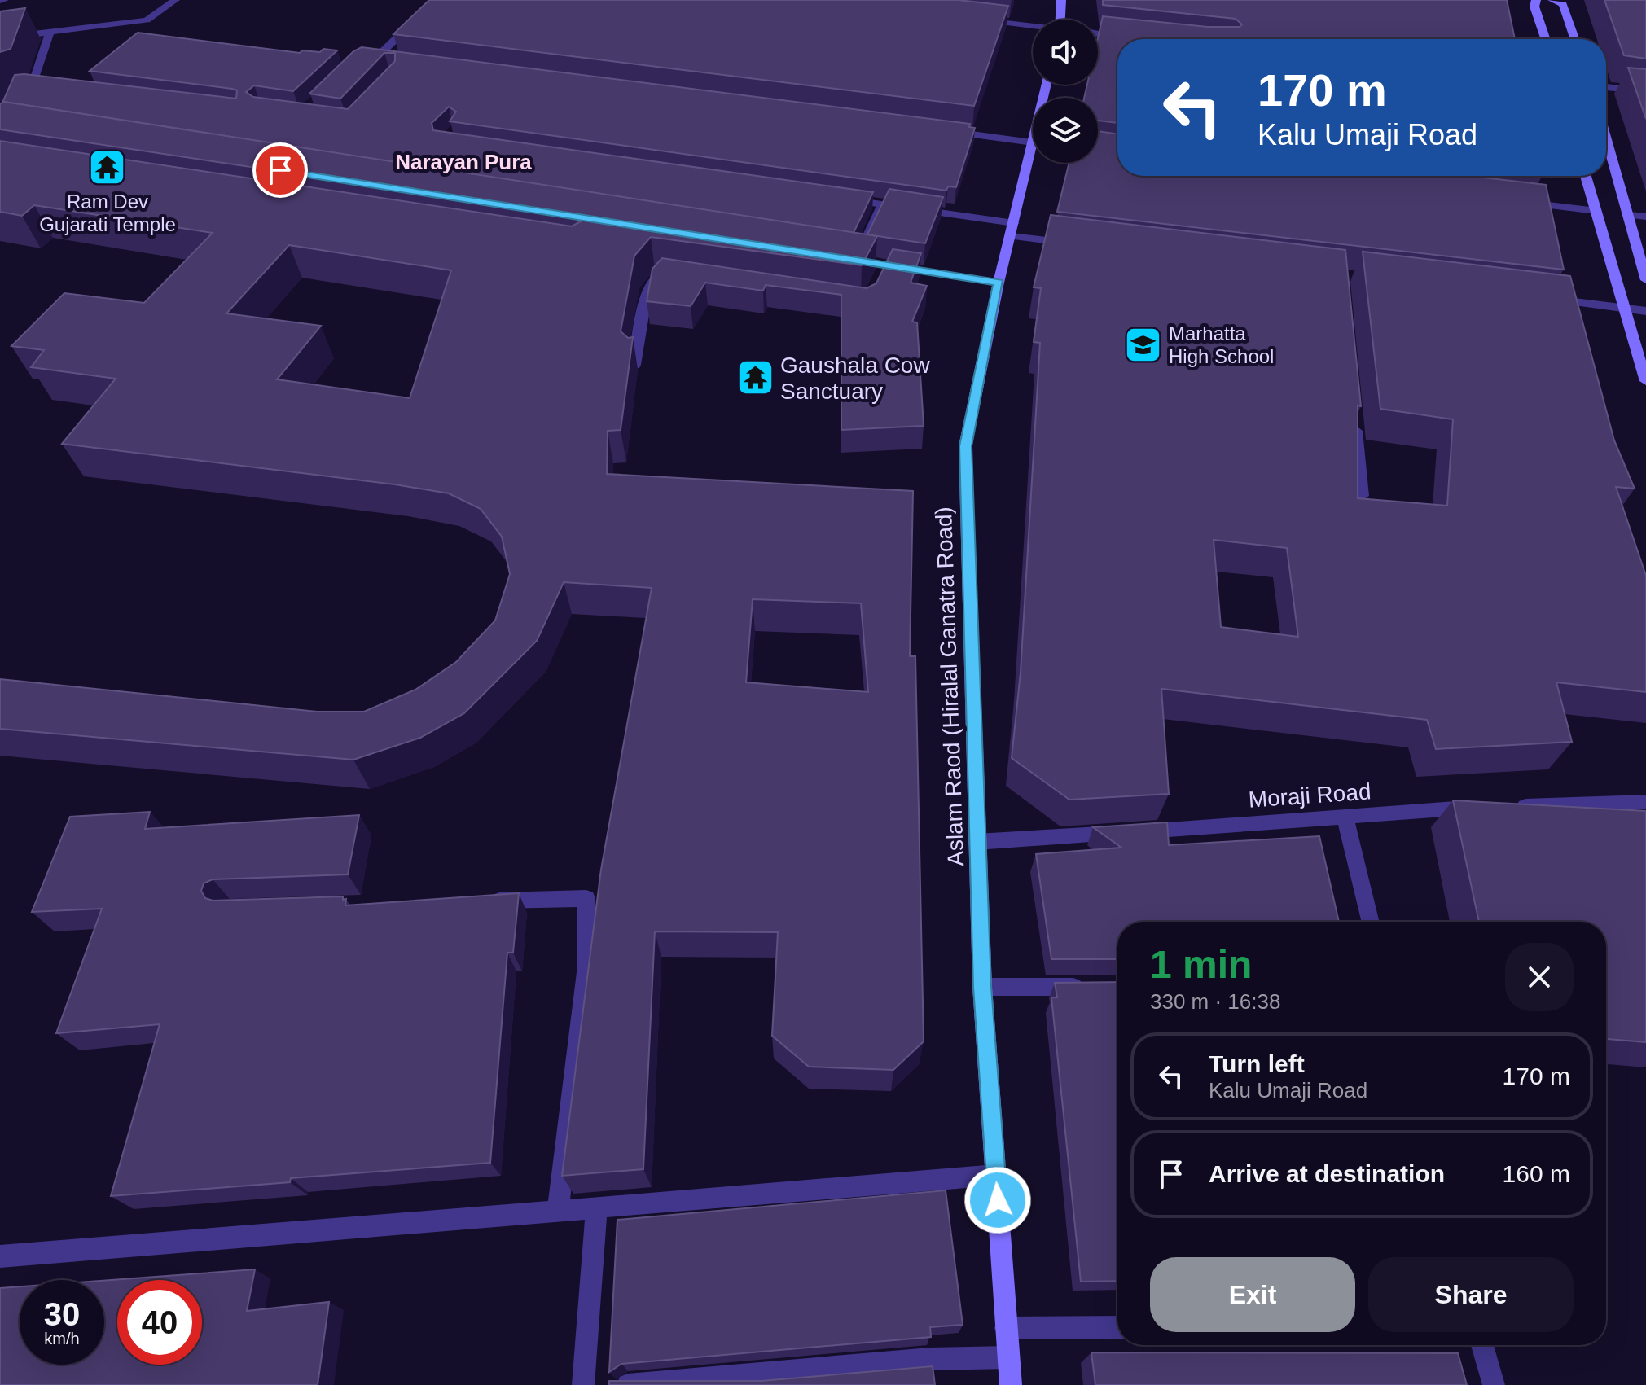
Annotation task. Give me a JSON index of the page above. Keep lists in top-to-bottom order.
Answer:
{
  "streets": {
    "street": ["Aslam Raod (Hiralal Ganatra Road)", "Moraji Road"]
  },
  "crossings": [
    ["Aslam Raod (Hiralal Ganatra Road)", "Moraji Road"]
  ],
  "districts": ["Narayan Pura"],
  "places": {
    "temple": ["Ram Dev Gujarati Temple", "Gaushala Cow Sanctuary"],
    "school or university": ["Marhatta High School"]
  },
  "page": {
    "turn": ["170 m", "Kalu Umaji Road"],
    "heading": ["1 min", "330 m · 16:38"],
    "list": [
      {
        "name": "Turn left",
        "note": "Kalu Umaji Road",
        "value": "170 m"
      },
      {
        "name": "Arrive at destination",
        "value": "160 m"
      }
    ],
    "buttons": ["Exit", "Share"],
    "speed": "30 km/h",
    "limit": "40"
  }
}
